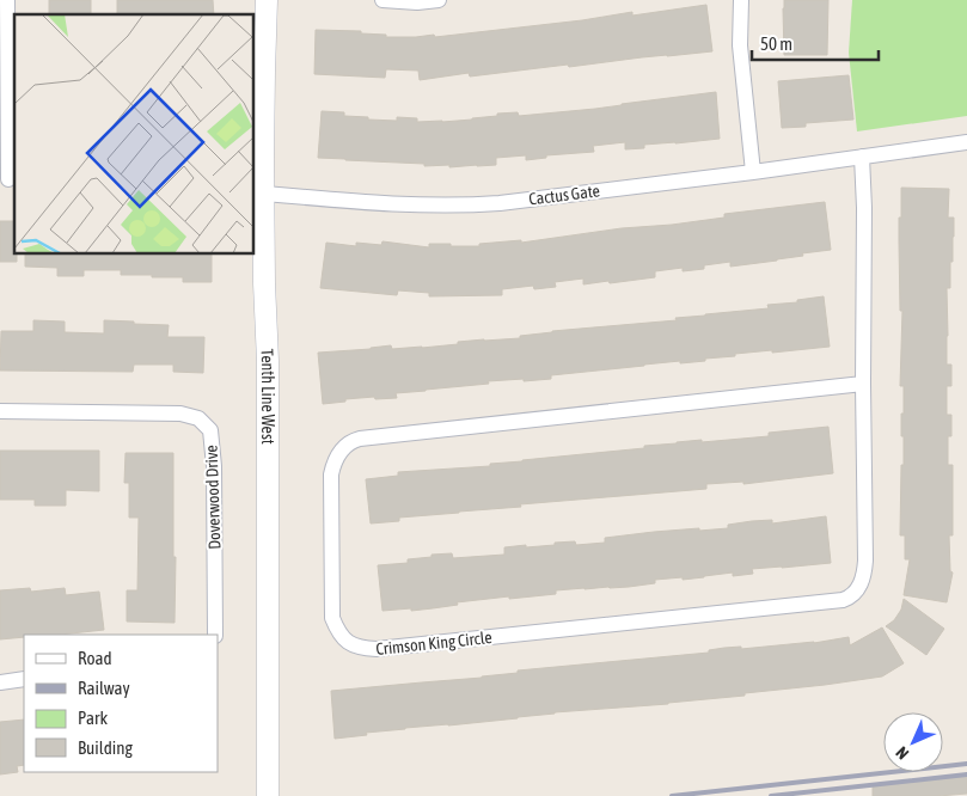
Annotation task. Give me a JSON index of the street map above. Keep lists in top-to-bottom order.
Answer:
{
  "streets": {
    "street": [
      "Cactus Gate",
      "Tenth Line West",
      "Doverwood Drive",
      "Crimson King Circle"
    ]
  },
  "crossings": [
    ["Cactus Gate", "Tenth Line West"]
  ],
  "legend": [
    "Road",
    "Railway",
    "Park",
    "Building"
  ],
  "scale_bar": "50 m",
  "north": "bottom left"
}
